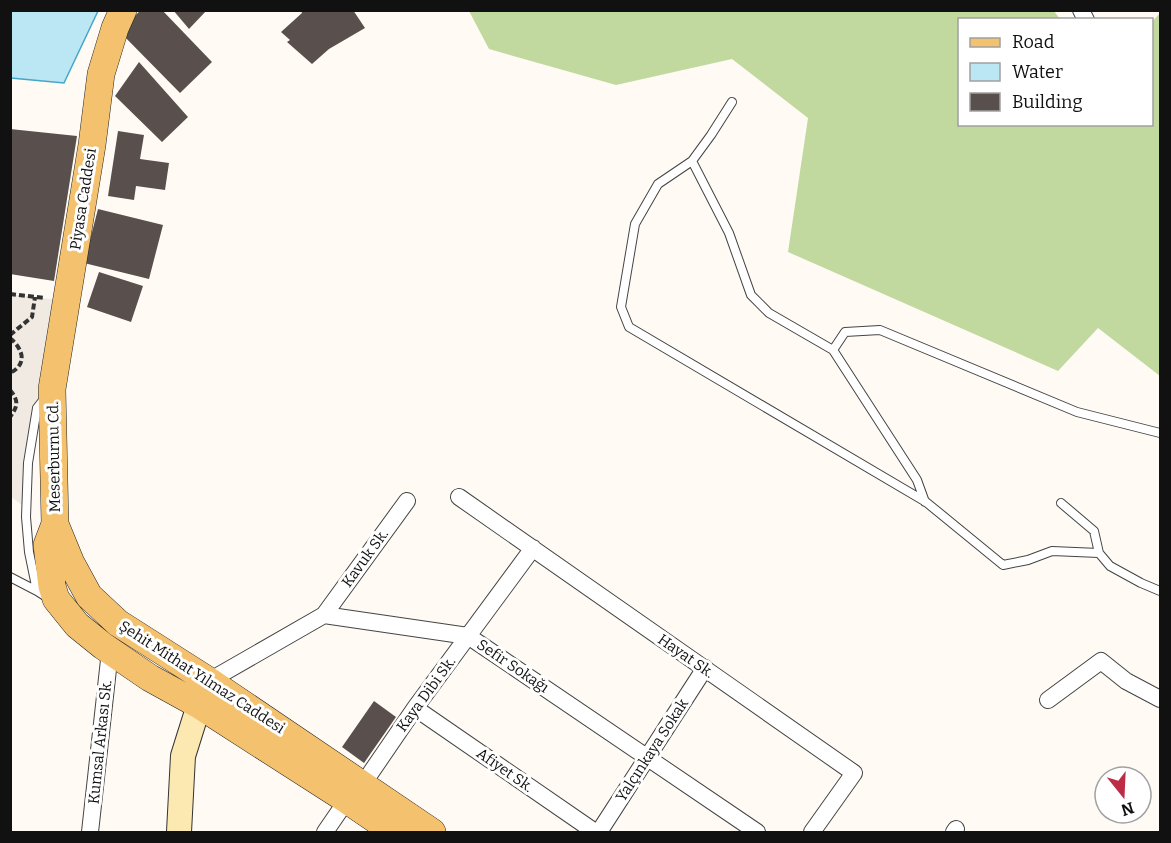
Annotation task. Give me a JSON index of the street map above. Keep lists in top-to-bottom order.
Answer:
{
  "streets": {
    "main road": ["Piyasa Caddesi", "Meserburnu Cd.", "Şehit Mithat Yılmaz Caddesi"],
    "street": [
      "Kavuk Sk.",
      "Hayat Sk.",
      "Sefir Sokağı",
      "Kaya Dibi Sk.",
      "Kumsal Arkası Sk.",
      "Yalçınkaya Sokak",
      "Afiyet Sk."
    ]
  },
  "crossings": [
    ["Piyasa Caddesi", "Meserburnu Cd."],
    ["Meserburnu Cd.", "Şehit Mithat Yılmaz Caddesi"],
    ["Kavuk Sk.", "Sefir Sokağı"],
    ["Hayat Sk.", "Kaya Dibi Sk."],
    ["Hayat Sk.", "Yalçınkaya Sokak"],
    ["Sefir Sokağı", "Kaya Dibi Sk."],
    ["Sefir Sokağı", "Yalçınkaya Sokak"],
    ["Şehit Mithat Yılmaz Caddesi", "Kaya Dibi Sk."],
    ["Şehit Mithat Yılmaz Caddesi", "Kumsal Arkası Sk."],
    ["Kaya Dibi Sk.", "Afiyet Sk."],
    ["Yalçınkaya Sokak", "Afiyet Sk."]
  ],
  "legend": ["Road", "Water", "Building"],
  "north": "bottom"
}
